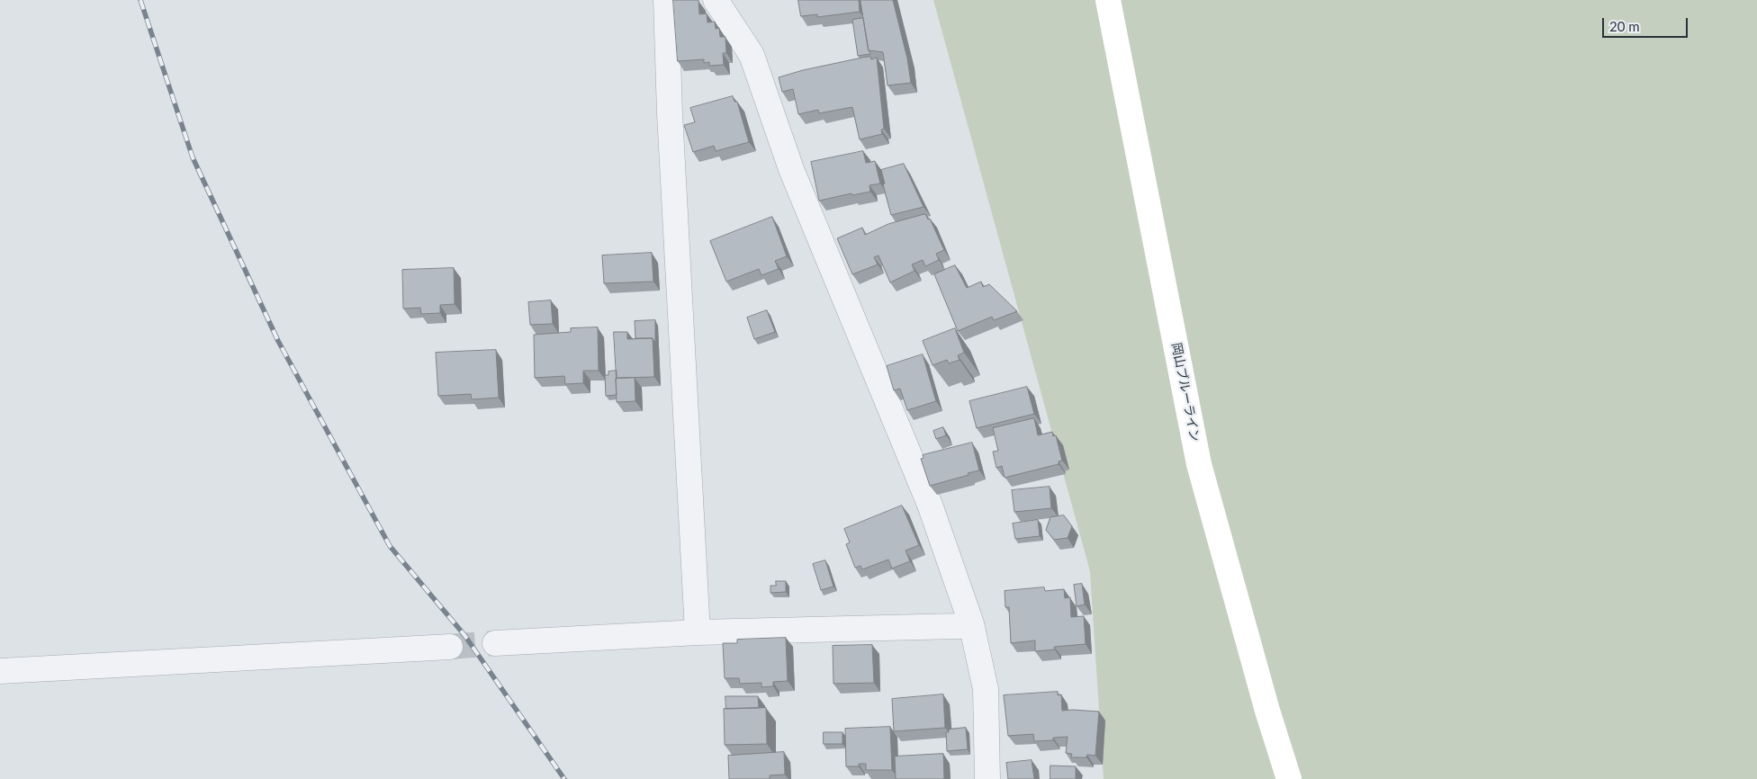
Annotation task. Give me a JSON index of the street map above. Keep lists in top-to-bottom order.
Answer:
{
  "streets": {
    "main road": ["岡山ブルーライン"]
  },
  "scale_bar": "20 m"
}
